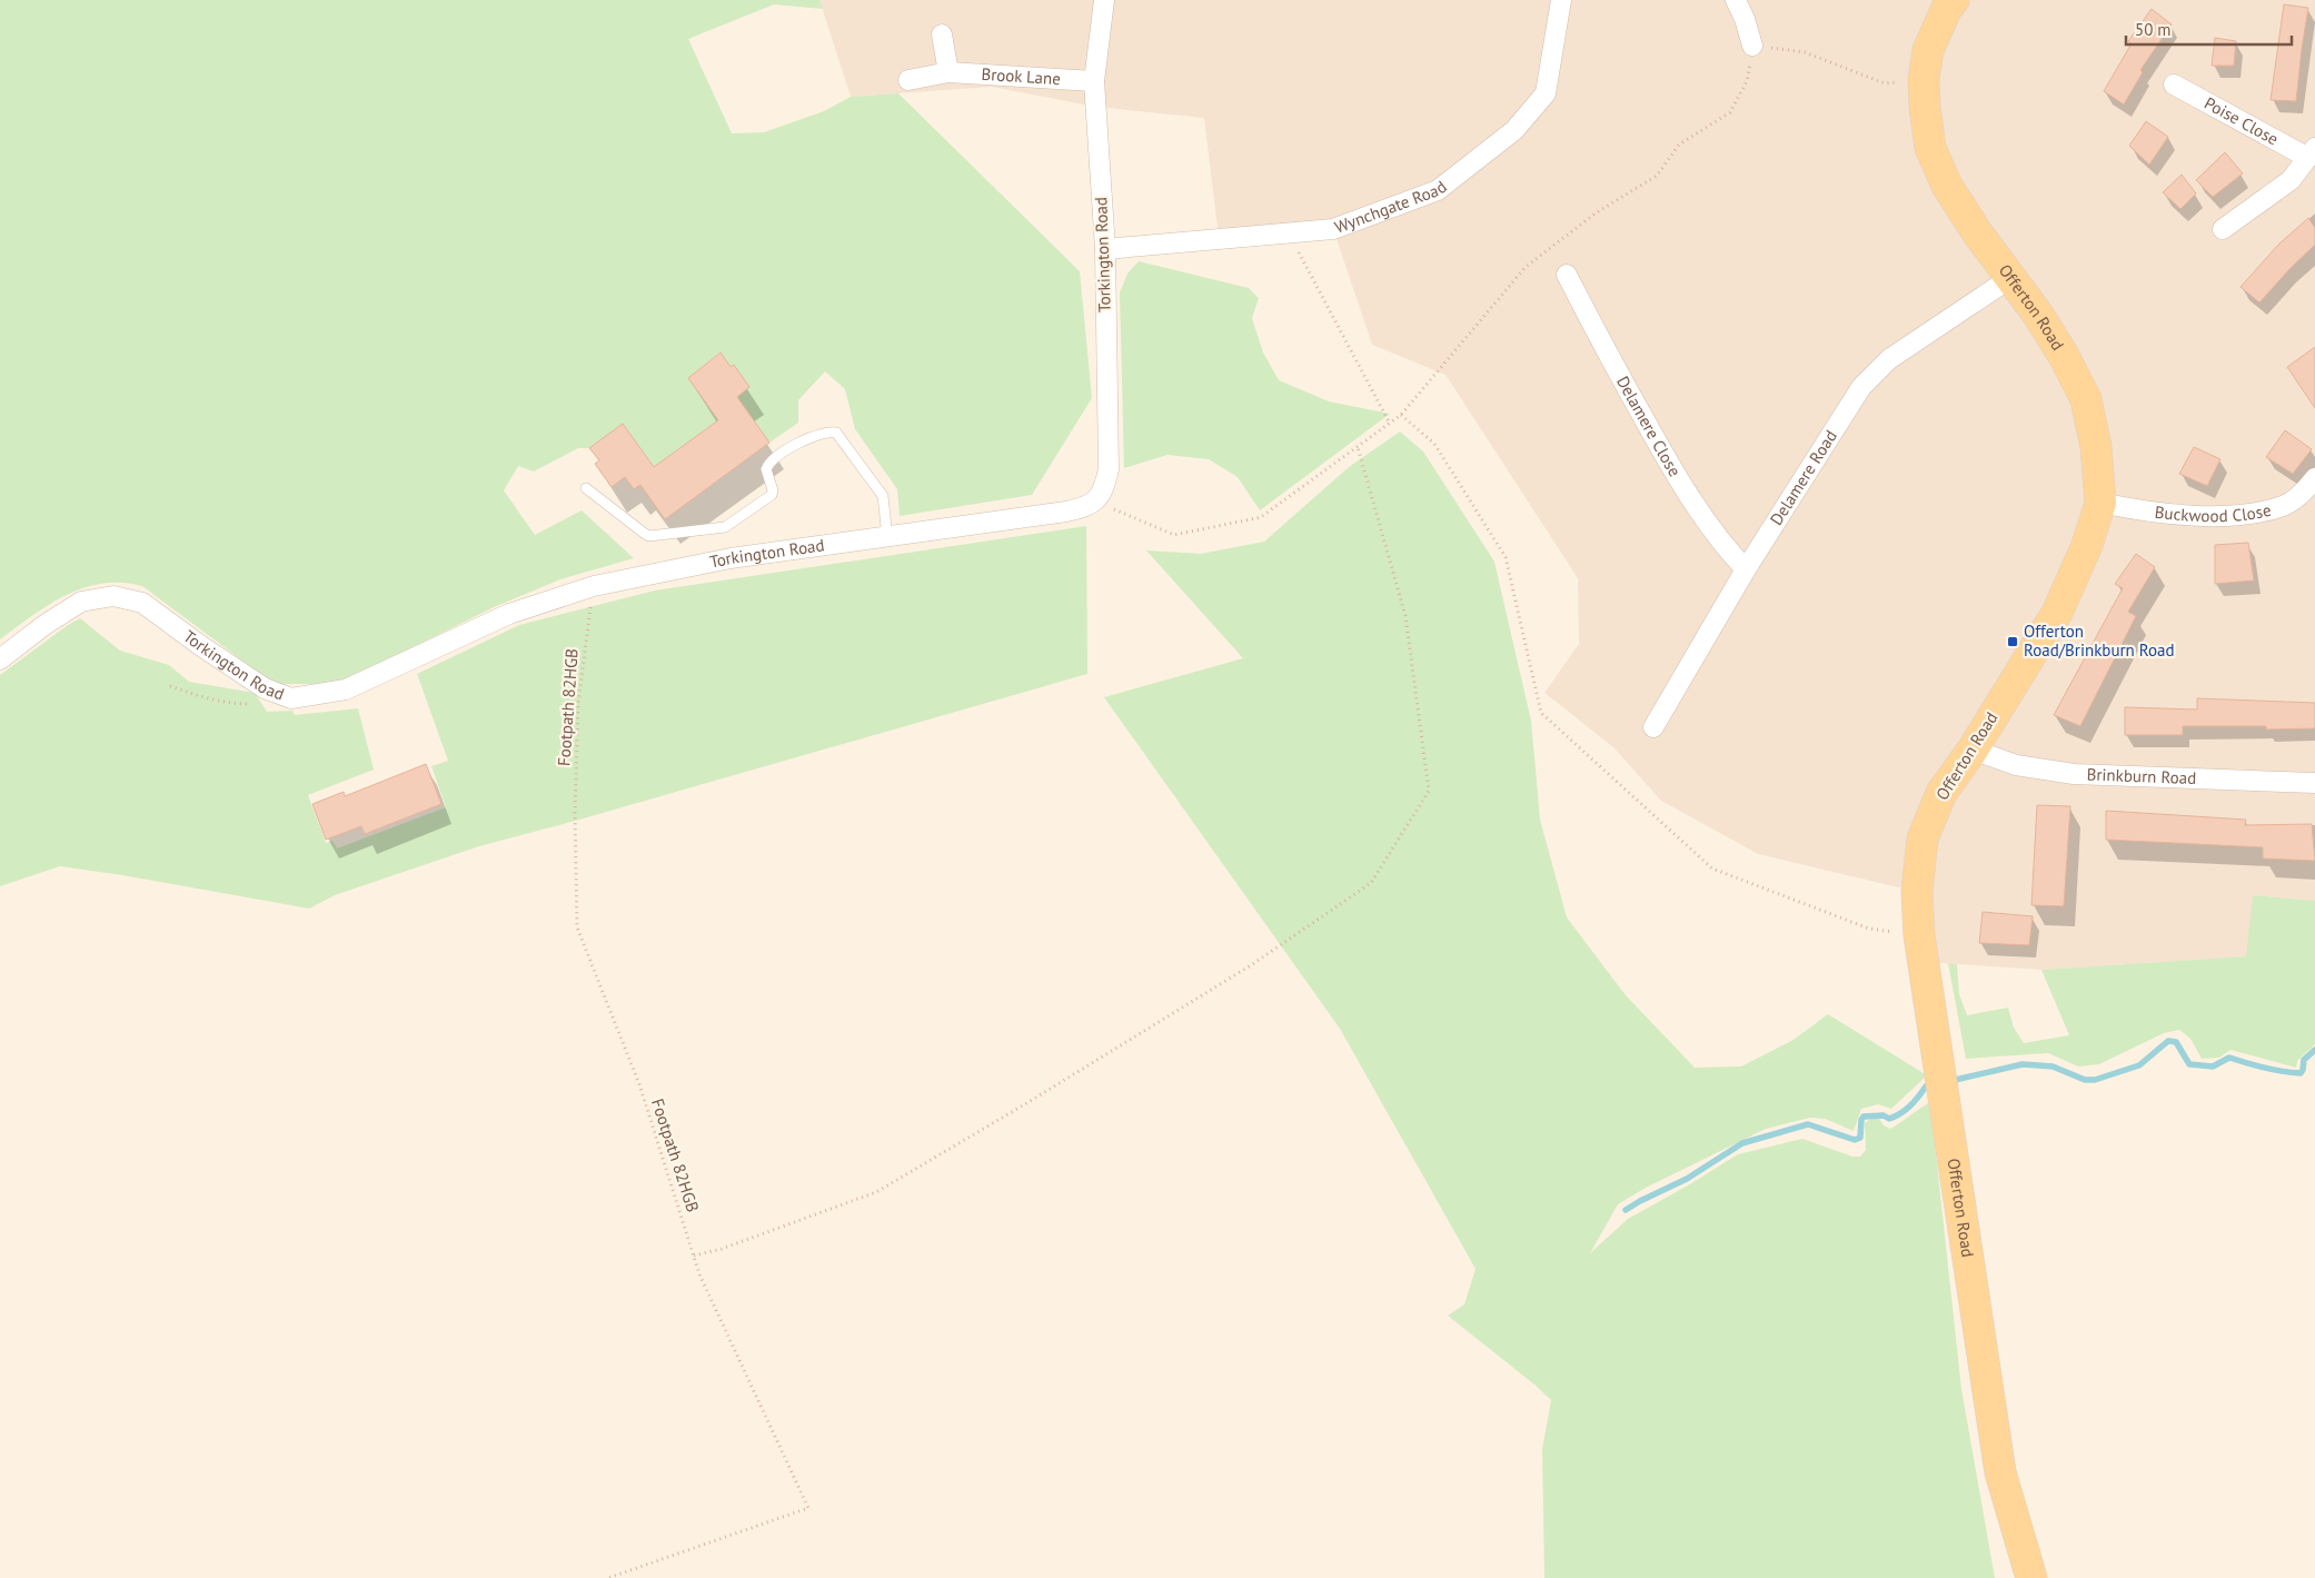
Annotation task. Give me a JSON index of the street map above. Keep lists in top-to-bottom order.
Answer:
{
  "streets": {
    "main road": ["Offerton Road"],
    "street": [
      "Brook Lane",
      "Poise Close",
      "Wynchgate Road",
      "Torkington Road",
      "Delamere Close",
      "Delamere Road",
      "Buckwood Close",
      "Brinkburn Road"
    ],
    "path": ["Footpath 82HGB"]
  },
  "crossings": [
    ["Brook Lane", "Torkington Road"],
    ["Wynchgate Road", "Torkington Road"],
    ["Torkington Road", "Footpath 82HGB"],
    ["Offerton Road", "Delamere Road"],
    ["Offerton Road", "Buckwood Close"],
    ["Offerton Road", "Brinkburn Road"],
    ["Delamere Close", "Delamere Road"]
  ],
  "places": {
    "transit": ["Offerton Road/Brinkburn Road"]
  },
  "scale_bar": "50 m"
}
